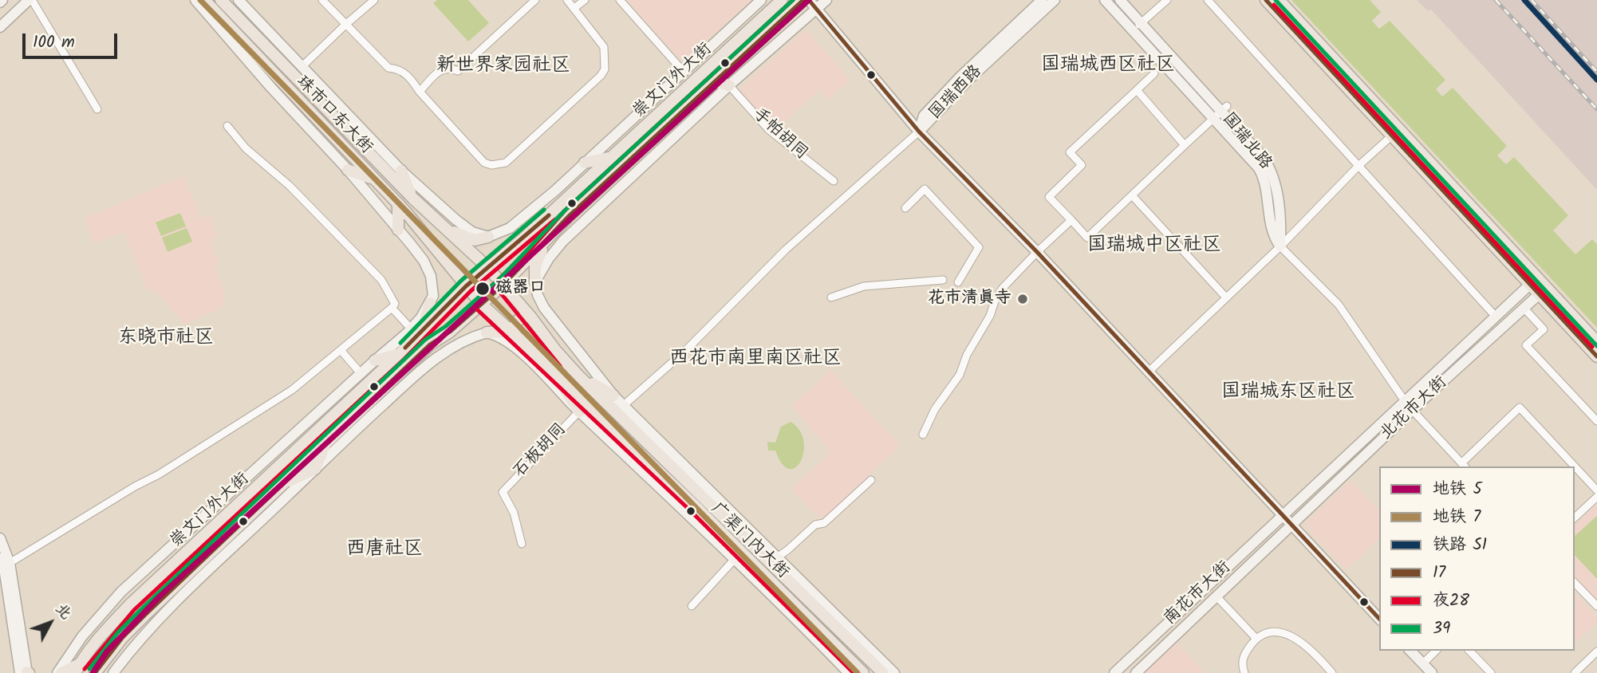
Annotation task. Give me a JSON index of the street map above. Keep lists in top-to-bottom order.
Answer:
{
  "streets": {
    "main road": ["崇文门外大街", "珠市口东大街", "广渠门内大街"],
    "street": [
      "国瑞西路",
      "手帕胡同",
      "国瑞北路",
      "北花市大街",
      "石板胡同",
      "南花市大街"
    ]
  },
  "crossings": [
    ["崇文门外大街", "珠市口东大街"],
    ["崇文门外大街", "广渠门内大街"],
    ["珠市口东大街", "广渠门内大街"],
    ["北花市大街", "南花市大街"],
    ["石板胡同", "广渠门内大街"]
  ],
  "districts": [
    "国瑞城西区社区",
    "新世界家园社区",
    "国瑞城中区社区",
    "东晓市社区",
    "西花市南里南区社区",
    "国瑞城东区社区",
    "西唐社区"
  ],
  "places": ["磁器口", "花市清真寺"],
  "lines": [
    "metro line 5",
    "metro line 7",
    "rail line S1",
    "transit line 17",
    "transit line 夜28",
    "transit line 39"
  ],
  "legend": [
    "地铁 5",
    "地铁 7",
    "铁路 S1",
    "17",
    "夜28",
    "39"
  ],
  "scale_bar": "100 m",
  "north": "top right"
}
